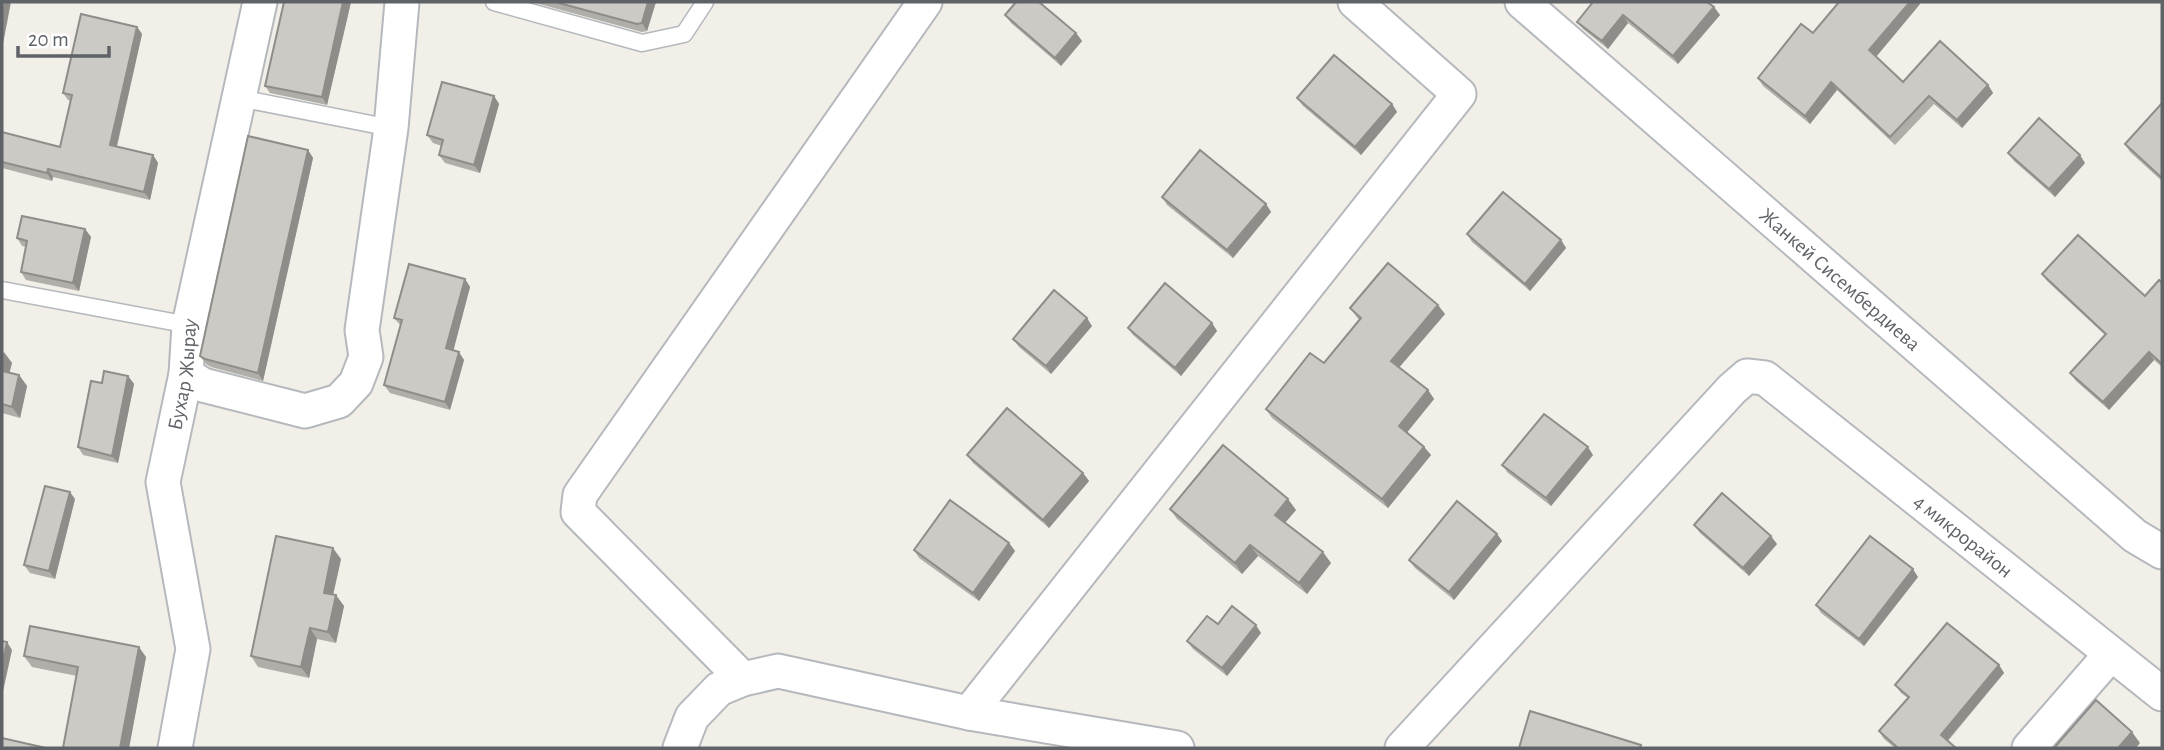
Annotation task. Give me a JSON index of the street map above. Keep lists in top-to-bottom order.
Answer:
{
  "streets": {
    "street": ["Жанкей Сисембердиева", "Бухар Жырау", "4 микрорайон"]
  },
  "scale_bar": "20 m"
}
